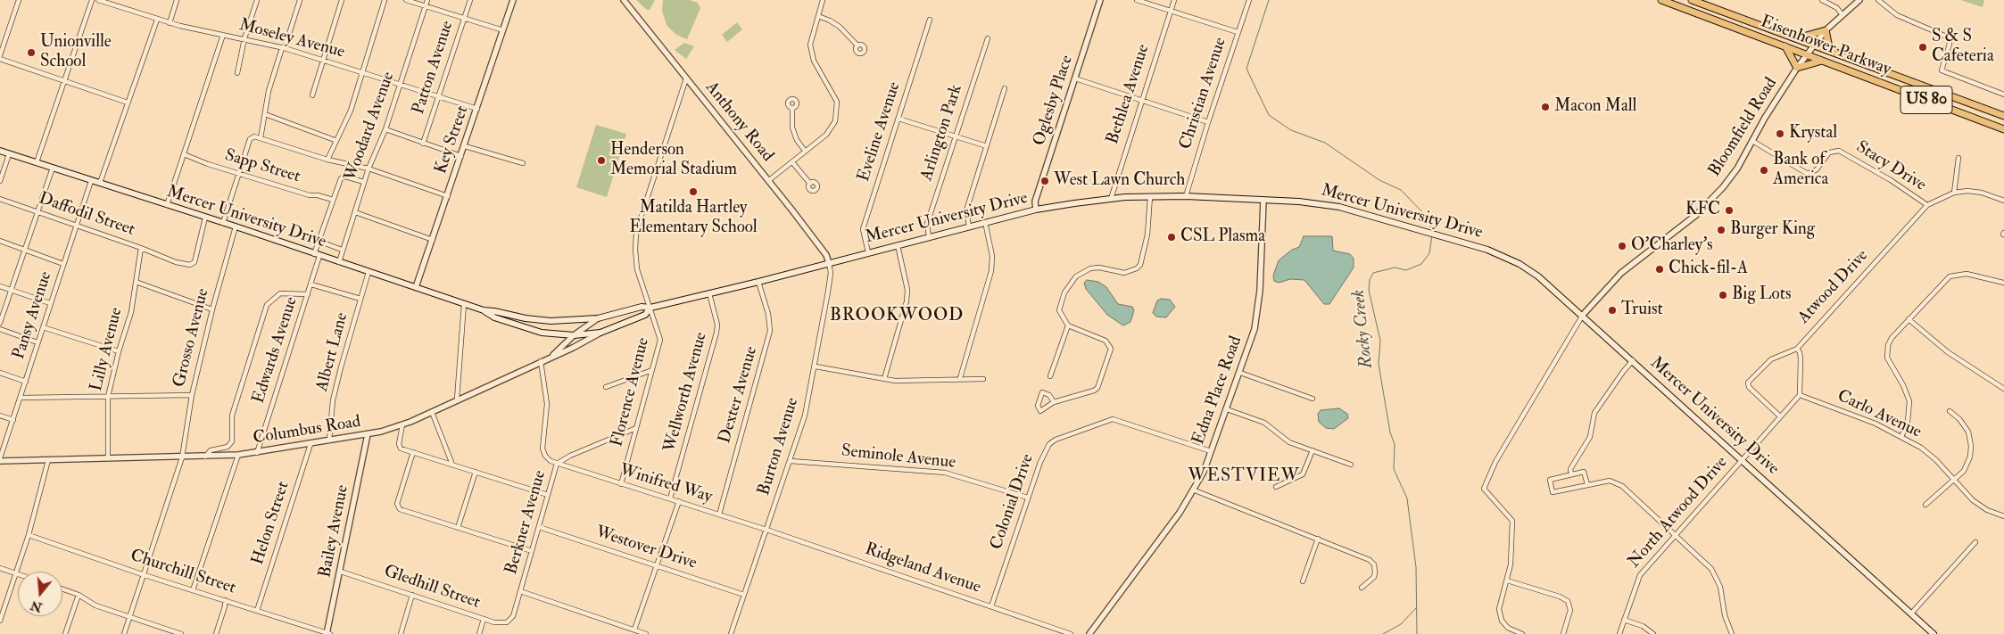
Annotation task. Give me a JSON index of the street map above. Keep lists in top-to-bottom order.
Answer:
{
  "streets": {
    "main road": ["Eisenhower Parkway", "US 80", "Mercer University Drive"],
    "street": [
      "Moseley Avenue",
      "Patton Avenue",
      "Christian Avenue",
      "Bethlea Avenue",
      "Oglesby Place",
      "Anthony Road",
      "Woodard Avenue",
      "Bloomfield Road",
      "Eveline Avenue",
      "Arlington Park",
      "Key Street",
      "Sapp Street",
      "Stacy Drive",
      "Daffodil Street",
      "Atwood Drive",
      "Pansy Avenue",
      "Grosso Avenue",
      "Lilly Avenue",
      "Edwards Avenue",
      "Albert Lane",
      "Edna Place Road",
      "Florence Avenue",
      "Wellworth Avenue",
      "Dexter Avenue",
      "Carlo Avenue",
      "Columbus Road",
      "Burton Avenue",
      "Seminole Avenue",
      "Winifred Way",
      "Colonial Drive",
      "North Atwood Drive",
      "Berkner Avenue",
      "Helon Street",
      "Bailey Avenue",
      "Westover Drive",
      "Ridgeland Avenue",
      "Churchill Street",
      "Gledhill Street"
    ]
  },
  "crossings": [
    ["Moseley Avenue", "Patton Avenue"],
    ["Moseley Avenue", "Woodard Avenue"],
    ["Moseley Avenue", "Key Street"],
    ["Eisenhower Parkway", "Bloomfield Road"],
    ["Christian Avenue", "Mercer University Drive"],
    ["Bethlea Avenue", "Mercer University Drive"],
    ["Oglesby Place", "Mercer University Drive"],
    ["Anthony Road", "Mercer University Drive"],
    ["Anthony Road", "Florence Avenue"],
    ["Anthony Road", "Burton Avenue"],
    ["Woodard Avenue", "Mercer University Drive"],
    ["Woodard Avenue", "Edwards Avenue"],
    ["Bloomfield Road", "Stacy Drive"],
    ["Bloomfield Road", "Mercer University Drive"],
    ["Eveline Avenue", "Mercer University Drive"],
    ["Arlington Park", "Mercer University Drive"],
    ["Key Street", "Mercer University Drive"],
    ["Sapp Street", "Edwards Avenue"],
    ["Stacy Drive", "Atwood Drive"],
    ["Mercer University Drive", "Daffodil Street"],
    ["Mercer University Drive", "Pansy Avenue"],
    ["Mercer University Drive", "Grosso Avenue"],
    ["Mercer University Drive", "Edwards Avenue"],
    ["Mercer University Drive", "Albert Lane"],
    ["Mercer University Drive", "Edna Place Road"],
    ["Mercer University Drive", "Florence Avenue"],
    ["Mercer University Drive", "Wellworth Avenue"],
    ["Mercer University Drive", "Dexter Avenue"],
    ["Mercer University Drive", "Columbus Road"],
    ["Mercer University Drive", "Burton Avenue"],
    ["Mercer University Drive", "North Atwood Drive"],
    ["Daffodil Street", "Pansy Avenue"],
    ["Daffodil Street", "Lilly Avenue"],
    ["Atwood Drive", "Carlo Avenue"],
    ["Pansy Avenue", "Columbus Road"],
    ["Grosso Avenue", "Columbus Road"],
    ["Grosso Avenue", "Churchill Street"],
    ["Lilly Avenue", "Columbus Road"],
    ["Edwards Avenue", "Columbus Road"],
    ["Albert Lane", "Columbus Road"],
    ["Edna Place Road", "Colonial Drive"],
    ["Florence Avenue", "Winifred Way"],
    ["Wellworth Avenue", "Winifred Way"],
    ["Dexter Avenue", "Winifred Way"],
    ["Columbus Road", "Berkner Avenue"],
    ["Columbus Road", "Helon Street"],
    ["Columbus Road", "Bailey Avenue"],
    ["Burton Avenue", "Seminole Avenue"],
    ["Burton Avenue", "Winifred Way"],
    ["Burton Avenue", "Westover Drive"],
    ["Burton Avenue", "Ridgeland Avenue"],
    ["Seminole Avenue", "Colonial Drive"],
    ["Winifred Way", "Berkner Avenue"],
    ["Winifred Way", "Ridgeland Avenue"],
    ["Colonial Drive", "Ridgeland Avenue"],
    ["Berkner Avenue", "Westover Drive"],
    ["Berkner Avenue", "Gledhill Street"],
    ["Helon Street", "Churchill Street"],
    ["Bailey Avenue", "Churchill Street"],
    ["Bailey Avenue", "Gledhill Street"]
  ],
  "districts": ["BROOKWOOD", "WESTVIEW"],
  "water": ["Rocky Creek"],
  "places": [
    "S & S Cafeteria",
    "Unionville School",
    "Macon Mall",
    "Krystal",
    "Henderson Memorial Stadium",
    "Bank of America",
    "West Lawn Church",
    "Matilda Hartley Elementary School",
    "KFC",
    "Burger King",
    "CSL Plasma",
    "O'Charley's",
    "Chick-fil-A",
    "Big Lots",
    "Truist"
  ],
  "north": "bottom"
}
